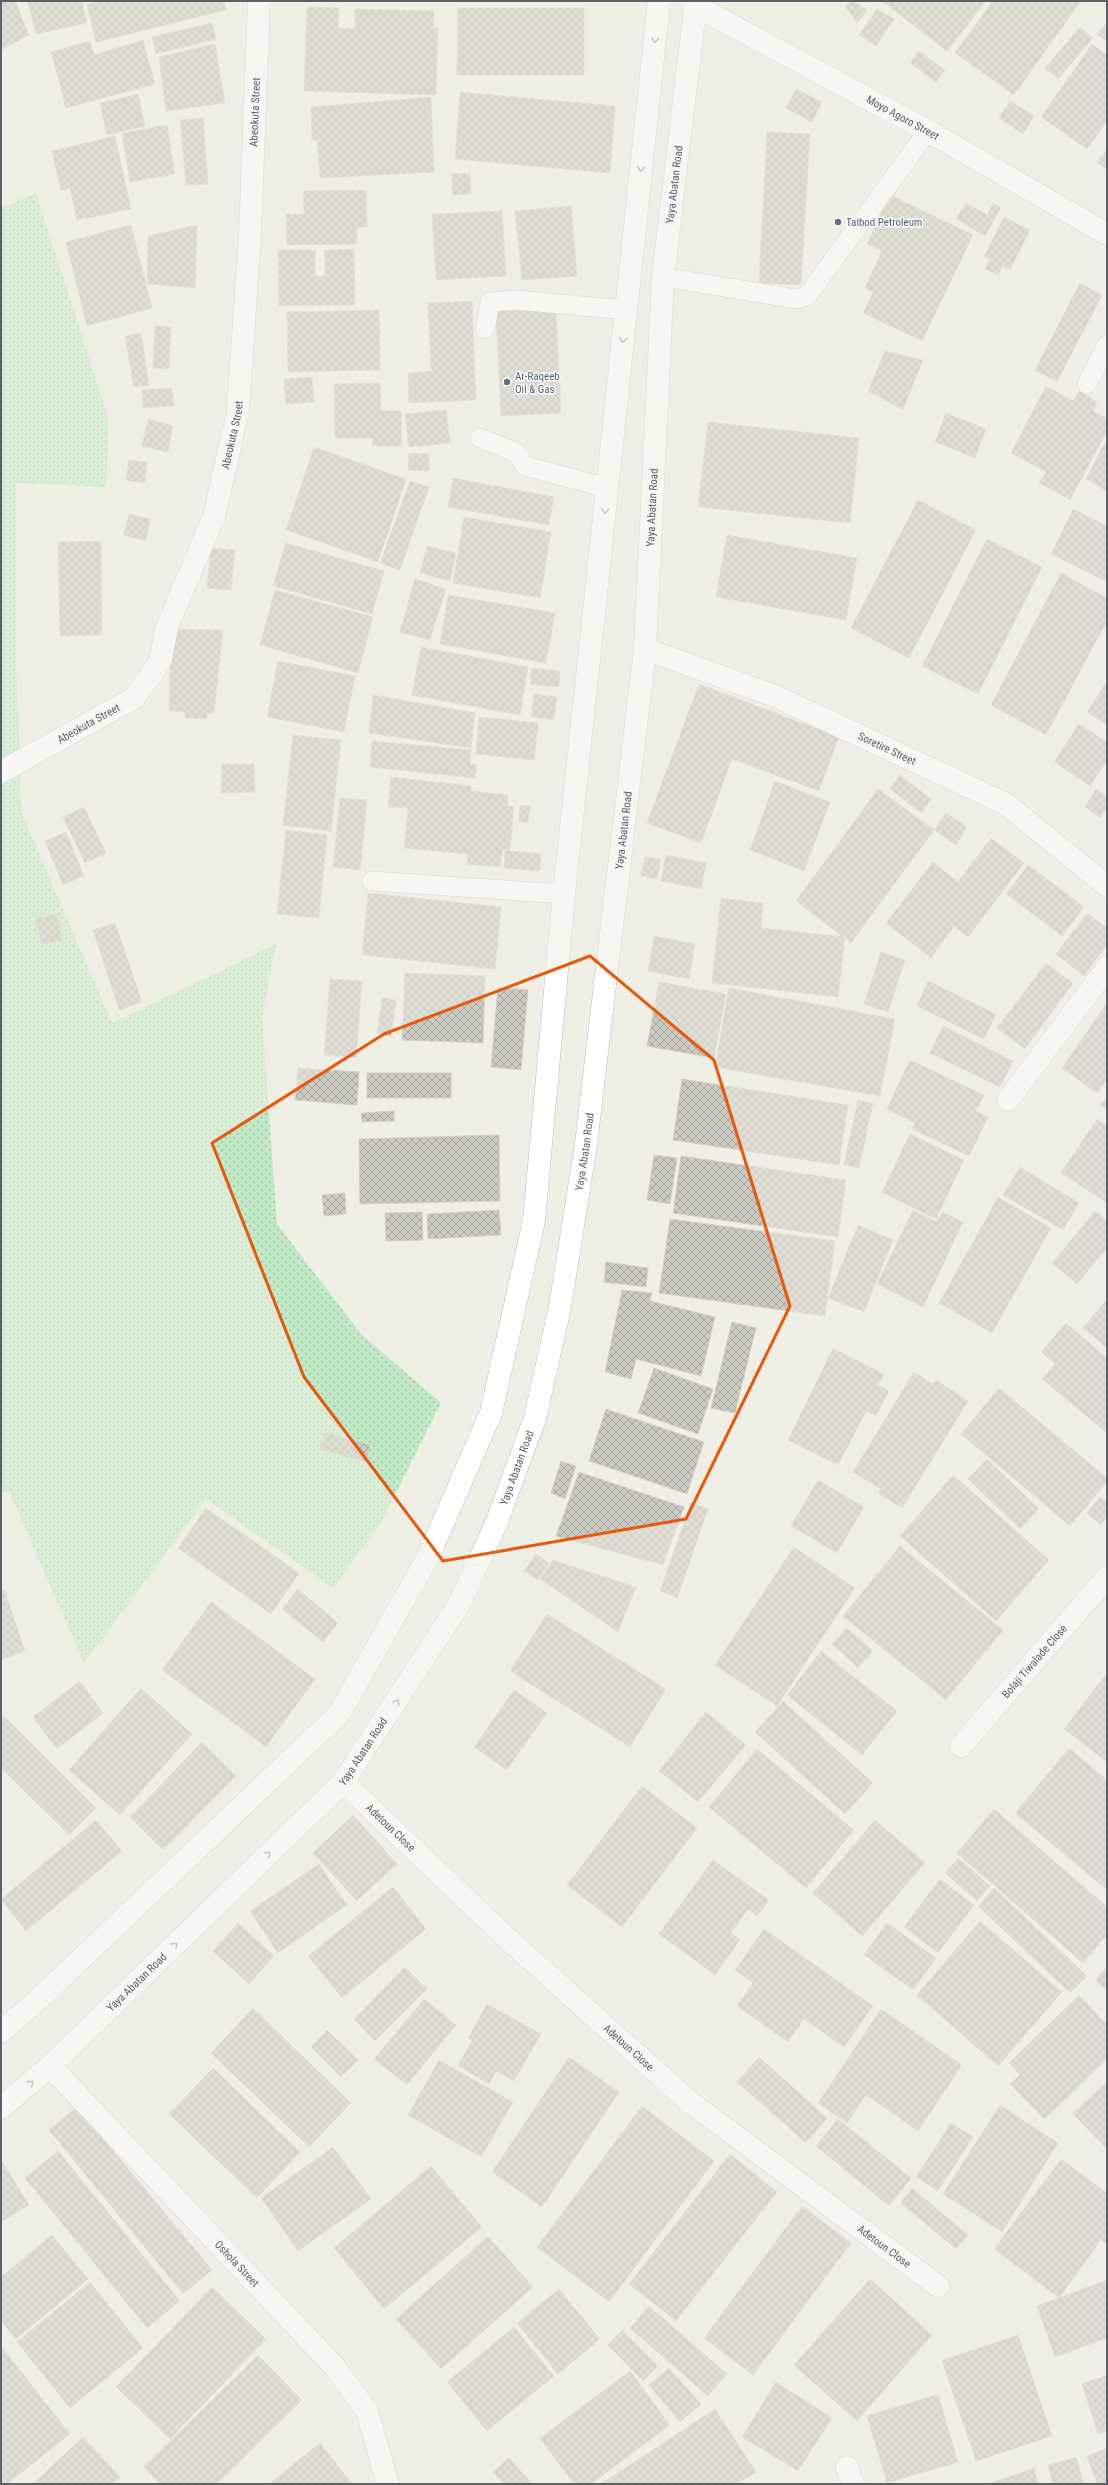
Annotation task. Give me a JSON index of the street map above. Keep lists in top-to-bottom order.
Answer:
{
  "streets": {
    "main road": [
      "Abeokuta Street",
      "Moyo Agoro Street",
      "Yaya Abatan Road",
      "Soretire Street",
      "Bolaji Tiwalade Close",
      "Adetoun Close",
      "Oshola Street"
    ]
  },
  "crossings": [
    ["Moyo Agoro Street", "Yaya Abatan Road"],
    ["Yaya Abatan Road", "Soretire Street"],
    ["Yaya Abatan Road", "Adetoun Close"],
    ["Yaya Abatan Road", "Oshola Street"]
  ],
  "places": ["Taibod Petroleum", "Ar-Raqeeb Oil & Gas"]
}
